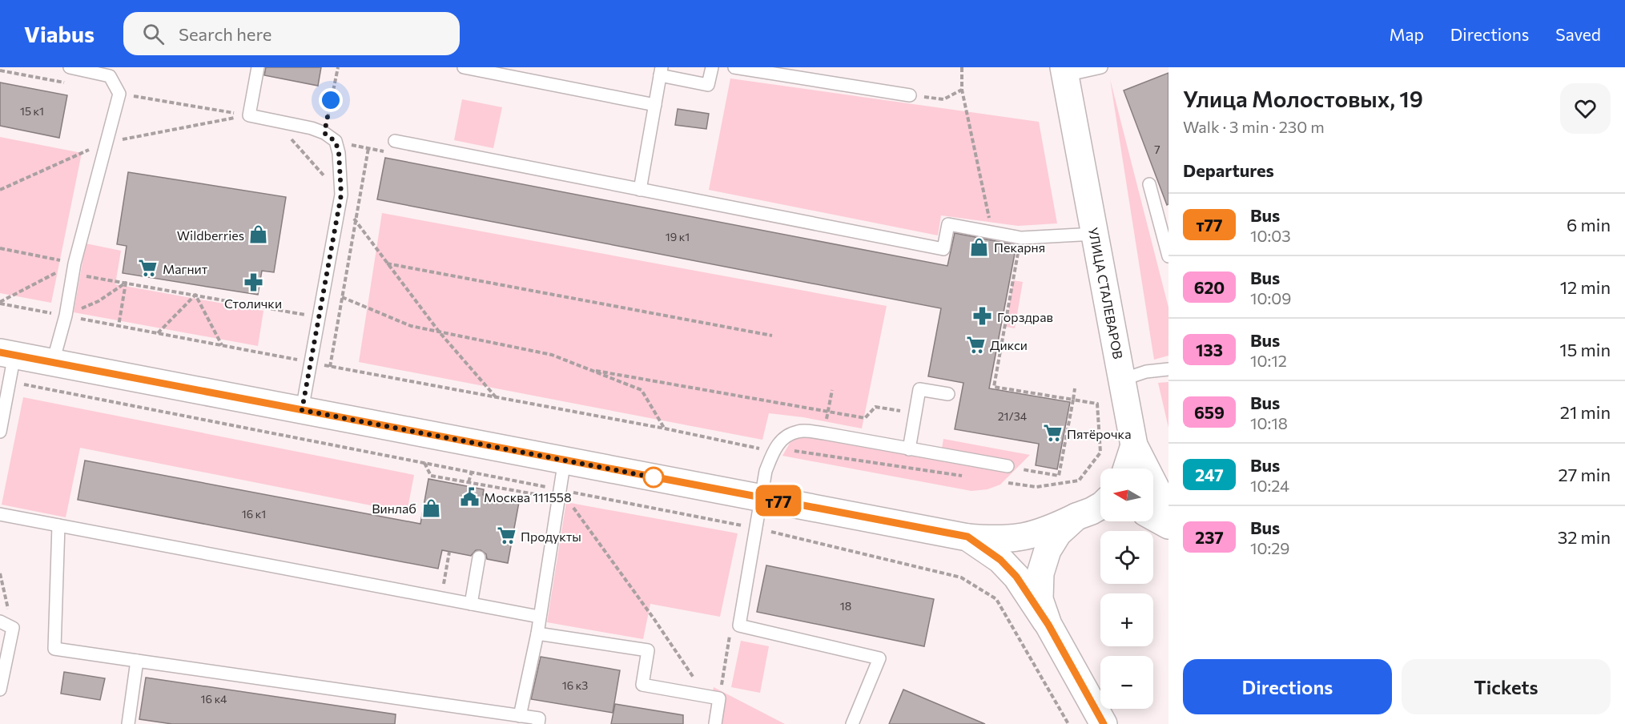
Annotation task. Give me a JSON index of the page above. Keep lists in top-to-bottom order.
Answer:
{
  "streets": {
    "street": ["УЛИЦА СТАЛЕВАРОВ"]
  },
  "places": {
    "shop": ["Wildberries", "Пекарня", "Винлаб"],
    "supermarket": [
      "Магнит",
      "Дикси",
      "Пятёрочка",
      "Продукты"
    ],
    "pharmacy": ["Столички", "Горздрав"],
    "public building": ["Москва 111558"]
  },
  "lines": ["bus line т77"],
  "house_numbers": [
    "15 к1",
    "7",
    "19 к1",
    "21/34",
    "16 к1",
    "18",
    "16 к3",
    "16 к4"
  ],
  "north": "left",
  "page": {
    "header": "Viabus",
    "search": "Search here",
    "nav": ["Map", "Directions", "Saved"],
    "on_map": "т77",
    "heading": [
      ["Улица Молостовых, 19", "Walk · 3 min · 230 m"],
      "Departures"
    ],
    "list": [
      {
        "mark": "т77",
        "name": "Bus",
        "note": "10:03",
        "value": "6 min"
      },
      {
        "mark": "620",
        "name": "Bus",
        "note": "10:09",
        "value": "12 min"
      },
      {
        "mark": "133",
        "name": "Bus",
        "note": "10:12",
        "value": "15 min"
      },
      {
        "mark": "659",
        "name": "Bus",
        "note": "10:18",
        "value": "21 min"
      },
      {
        "mark": "247",
        "name": "Bus",
        "note": "10:24",
        "value": "27 min"
      },
      {
        "mark": "237",
        "name": "Bus",
        "note": "10:29",
        "value": "32 min"
      }
    ],
    "map_buttons": ["+", "−"],
    "buttons": ["Directions", "Tickets"]
  }
}
